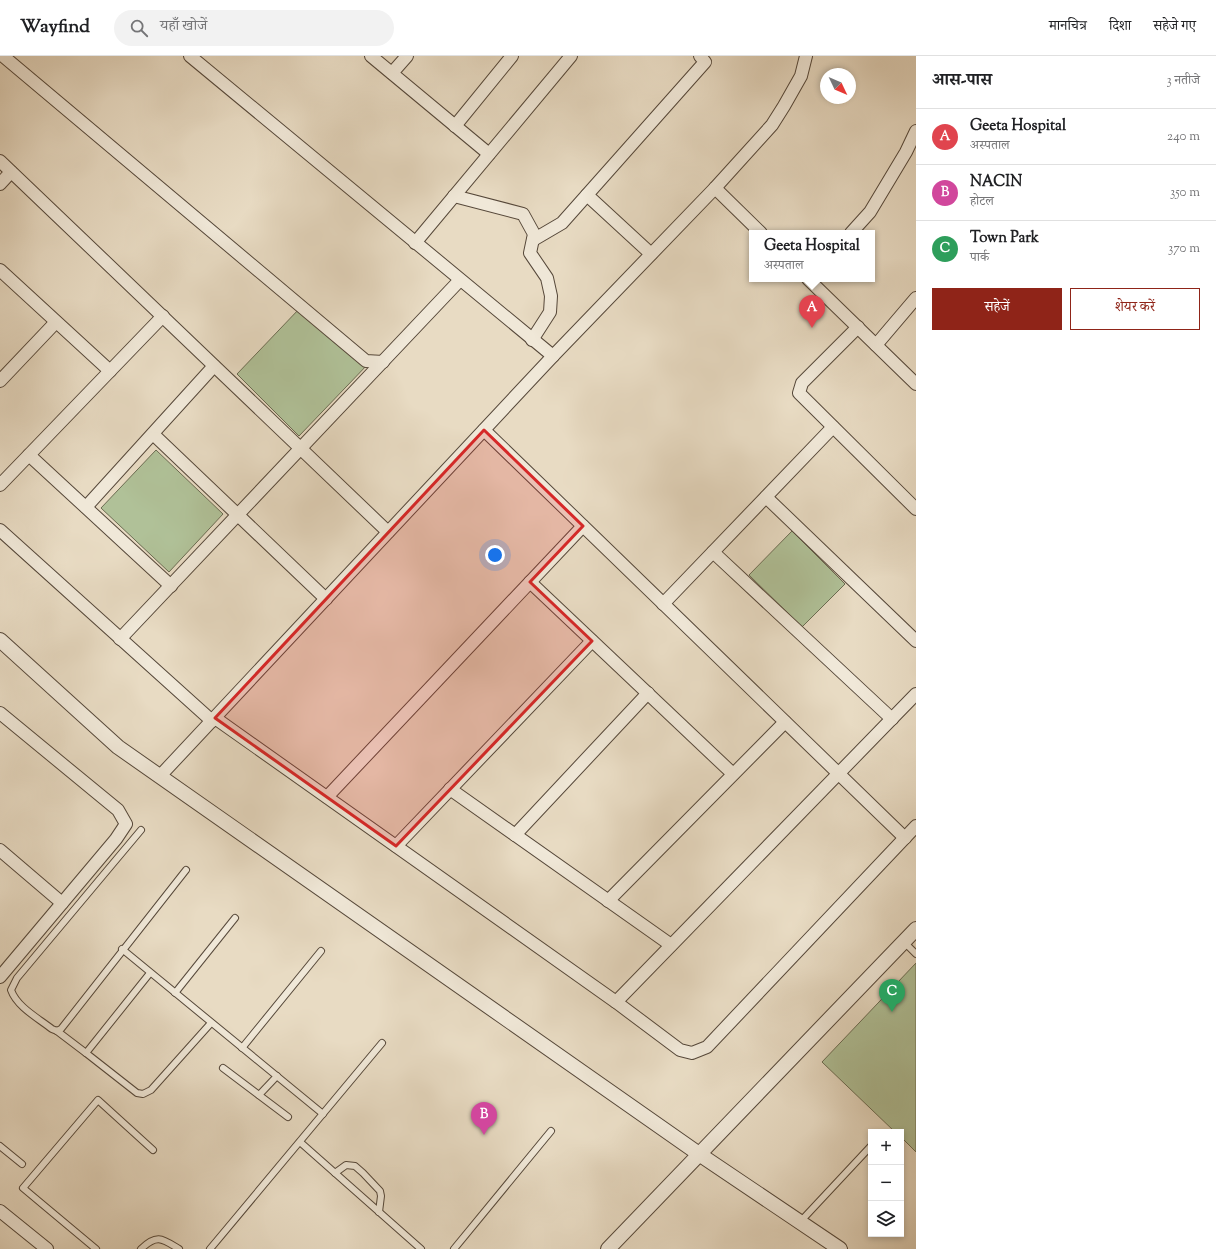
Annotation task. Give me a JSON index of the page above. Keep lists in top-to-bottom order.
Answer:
{
  "north": "bottom right",
  "page": {
    "header": "Wayfind",
    "search": "यहाँ खोजें",
    "nav": ["मानचित्र", "दिशा", "सहेजे गए"],
    "heading": ["आस-पास", "3 नतीजे"],
    "list": [
      {
        "mark": "A",
        "name": "Geeta Hospital",
        "note": "अस्पताल",
        "value": "240 m"
      },
      {
        "mark": "B",
        "name": "NACIN",
        "note": "होटल",
        "value": "350 m"
      },
      {
        "mark": "C",
        "name": "Town Park",
        "note": "पार्क",
        "value": "370 m"
      }
    ],
    "popup": ["Geeta Hospital", "अस्पताल"],
    "buttons": ["सहेजें", "शेयर करें"],
    "pins": ["A", "C", "B"],
    "map_buttons": ["+", "−"]
  }
}
